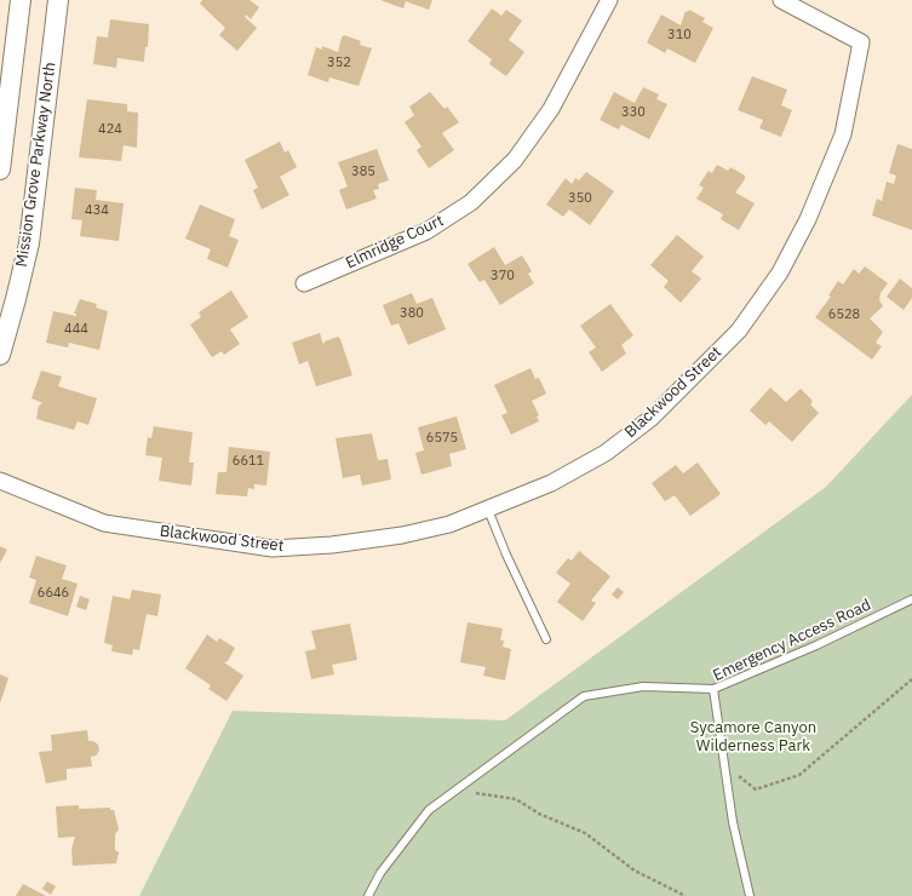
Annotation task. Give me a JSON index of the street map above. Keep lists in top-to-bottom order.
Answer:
{
  "streets": {
    "street": ["Mission Grove Parkway North", "Elmridge Court", "Blackwood Street"],
    "lane": ["Emergency Access Road"]
  },
  "parks": ["Sycamore Canyon Wilderness Park"],
  "house_numbers": [
    "310",
    "352",
    "330",
    "424",
    "385",
    "350",
    "434",
    "370",
    "380",
    "6528",
    "444",
    "6575",
    "6611",
    "6646"
  ]
}
